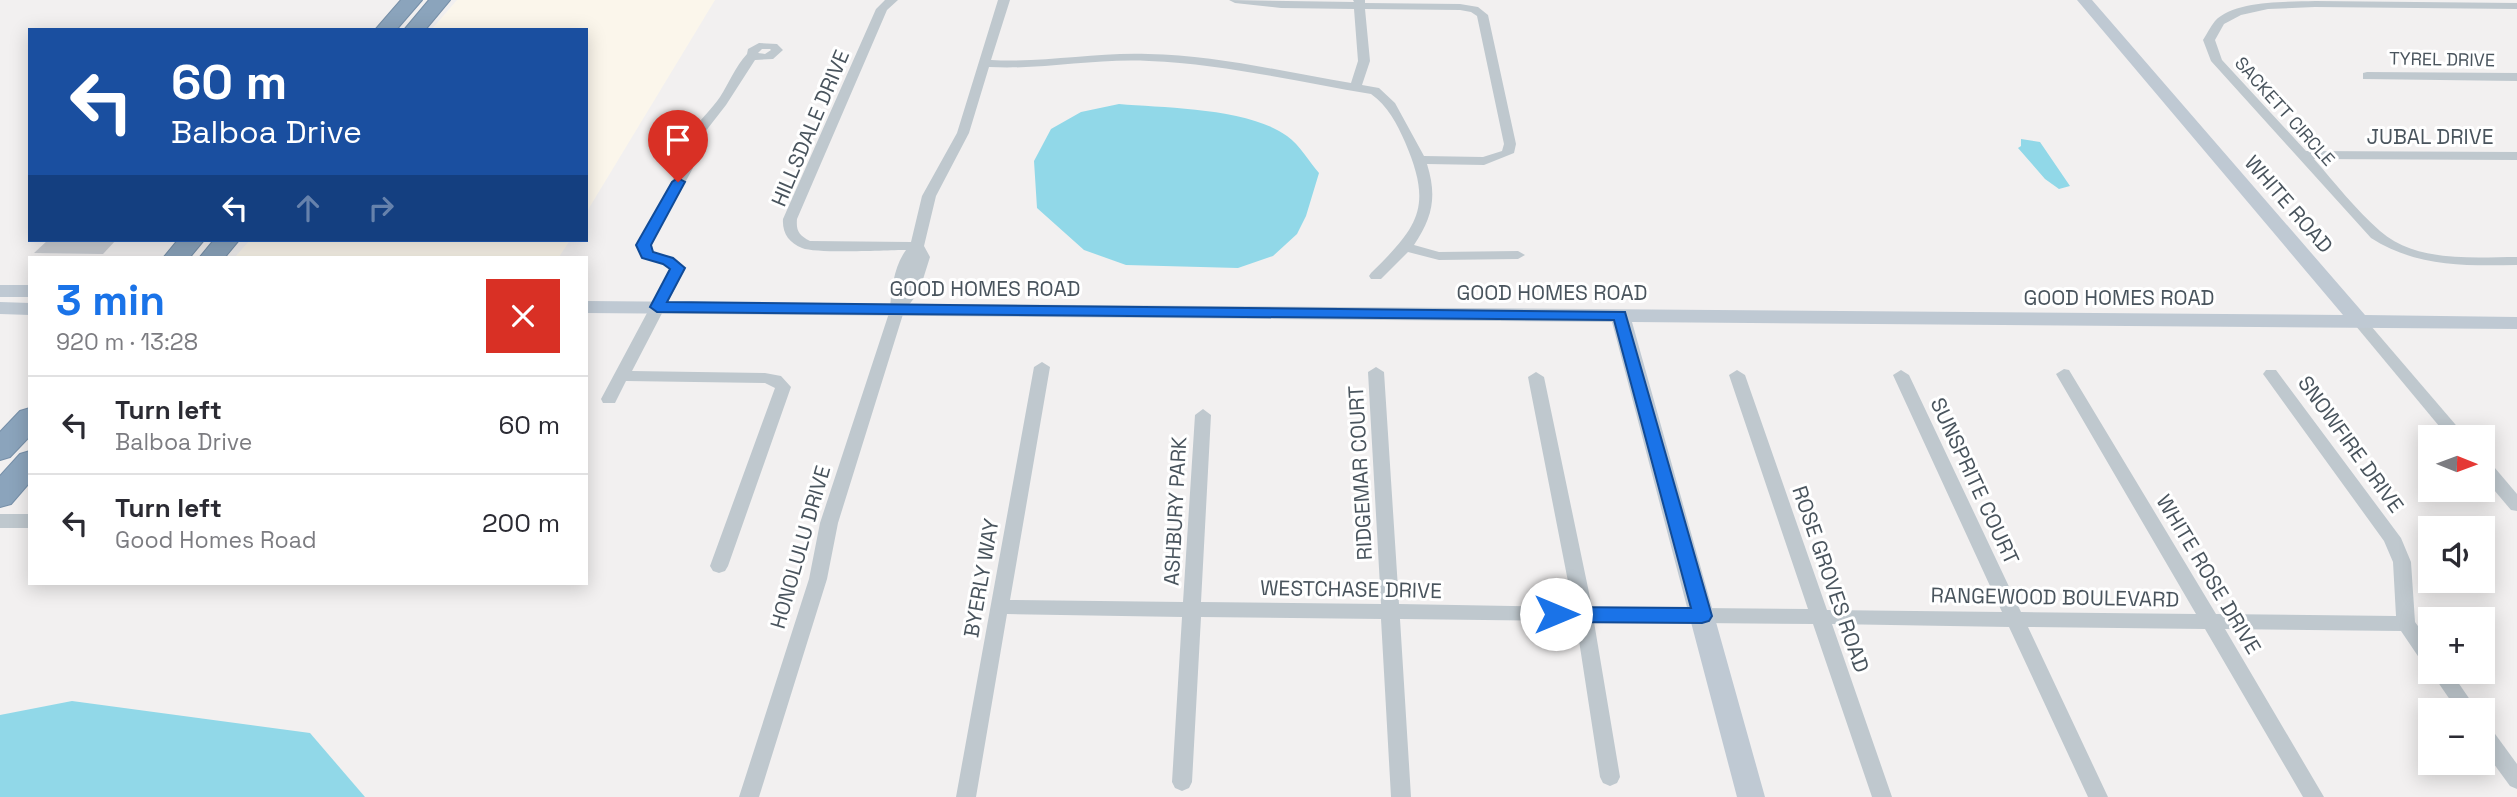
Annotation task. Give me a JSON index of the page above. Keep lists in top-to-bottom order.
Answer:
{
  "streets": {
    "street": [
      "TYREL DRIVE",
      "SACKETT CIRCLE",
      "HILLSDALE DRIVE",
      "JUBAL DRIVE",
      "WHITE ROAD",
      "GOOD HOMES ROAD",
      "SNOWFIRE DRIVE",
      "RIDGEMAR COURT",
      "SUNSPRITE COURT",
      "ASHBURY PARK",
      "HONOLULU DRIVE",
      "WHITE ROSE DRIVE",
      "BYERLY WAY",
      "ROSE GROVES ROAD",
      "WESTCHASE DRIVE",
      "RANGEWOOD BOULEVARD"
    ]
  },
  "crossings": [
    ["SACKETT CIRCLE", "JUBAL DRIVE"],
    ["HILLSDALE DRIVE", "HONOLULU DRIVE"],
    ["WHITE ROAD", "GOOD HOMES ROAD"],
    ["GOOD HOMES ROAD", "HONOLULU DRIVE"],
    ["SNOWFIRE DRIVE", "RANGEWOOD BOULEVARD"],
    ["RIDGEMAR COURT", "WESTCHASE DRIVE"],
    ["SUNSPRITE COURT", "RANGEWOOD BOULEVARD"],
    ["ASHBURY PARK", "WESTCHASE DRIVE"],
    ["WHITE ROSE DRIVE", "RANGEWOOD BOULEVARD"],
    ["BYERLY WAY", "WESTCHASE DRIVE"],
    ["ROSE GROVES ROAD", "RANGEWOOD BOULEVARD"],
    ["WESTCHASE DRIVE", "RANGEWOOD BOULEVARD"]
  ],
  "north": "right",
  "page": {
    "turn": ["60 m", "Balboa Drive"],
    "heading": ["3 min", "920 m · 13:28"],
    "list": [
      {
        "name": "Turn left",
        "note": "Balboa Drive",
        "value": "60 m"
      },
      {
        "name": "Turn left",
        "note": "Good Homes Road",
        "value": "200 m"
      }
    ],
    "map_buttons": ["+", "−"]
  }
}
